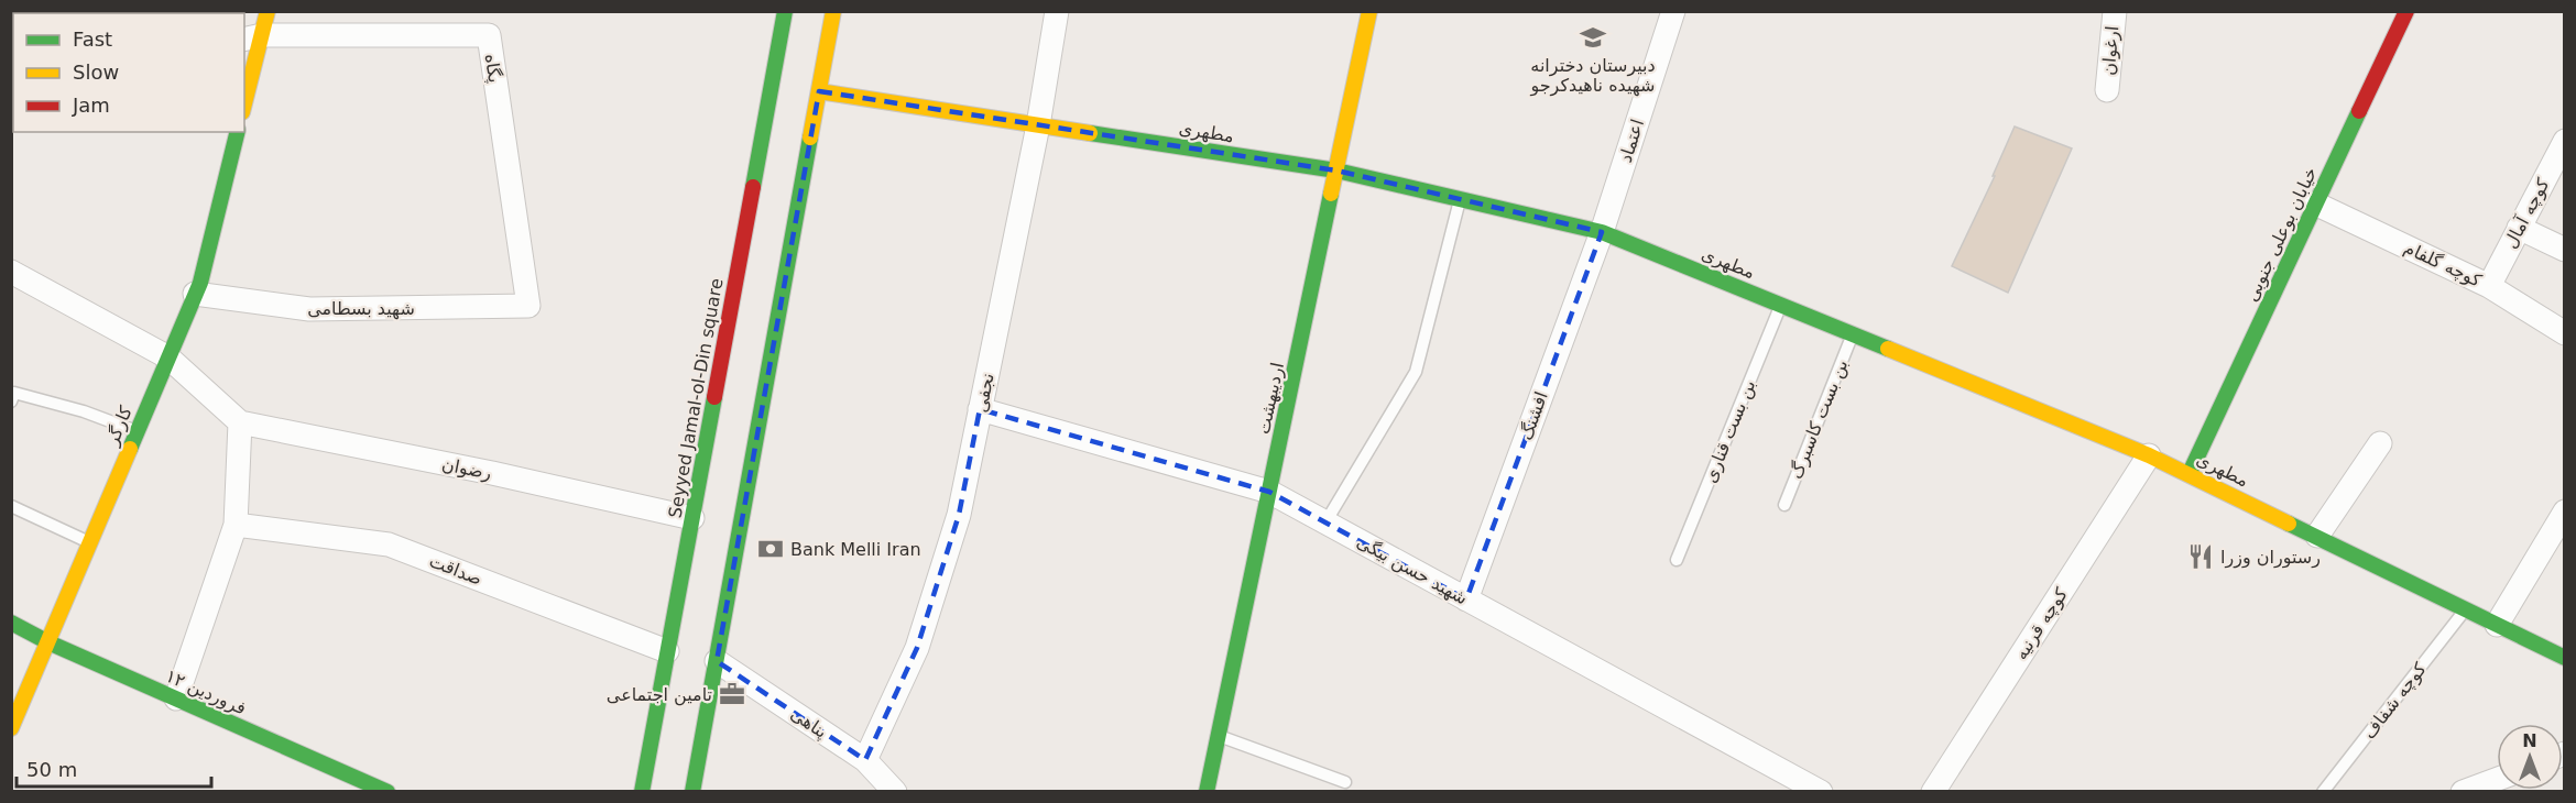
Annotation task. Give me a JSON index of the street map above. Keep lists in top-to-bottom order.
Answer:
{
  "streets": {
    "street": [
      "ارغوان",
      "پگاه",
      "مطهری",
      "اعتماد",
      "کوچه آمال",
      "خیابان بوعلی جنوبی",
      "کوچه گلفام",
      "شهید بسطامی",
      "نجفی",
      "Seyyed Jamal-ol-Din square",
      "اردیبهشت",
      "افشنگ",
      "کارگر",
      "رضوان",
      "صداقت",
      "شهید حسن بیگی",
      "کوچه قرنیه",
      "۱۲ فروردین",
      "پناهی"
    ],
    "lane": ["بن بست کاسبرگ", "بن بست قناری", "کوچه شفاف"]
  },
  "crossings": [
    ["پگاه", "شهید بسطامی"],
    ["مطهری", "اعتماد"],
    ["مطهری", "خیابان بوعلی جنوبی"],
    ["مطهری", "نجفی"],
    ["مطهری", "اردیبهشت"],
    ["مطهری", "افشنگ"],
    ["مطهری", "بن بست کاسبرگ"],
    ["مطهری", "بن بست قناری"],
    ["مطهری", "کوچه قرنیه"],
    ["مطهری", "کوچه شفاف"],
    ["اعتماد", "افشنگ"],
    ["کوچه آمال", "کوچه گلفام"],
    ["خیابان بوعلی جنوبی", "کوچه گلفام"],
    ["شهید بسطامی", "کارگر"],
    ["نجفی", "شهید حسن بیگی"],
    ["نجفی", "پناهی"],
    ["Seyyed Jamal-ol-Din square", "رضوان"],
    ["Seyyed Jamal-ol-Din square", "صداقت"],
    ["اردیبهشت", "شهید حسن بیگی"],
    ["افشنگ", "شهید حسن بیگی"],
    ["کارگر", "۱۲ فروردین"]
  ],
  "places": {
    "school or university": ["دبیرستان دخترانه شهیده ناهیدکرجو"],
    "bank": ["Bank Melli Iran"],
    "restaurant": ["رستوران وزرا"],
    "office": ["تامین اجتماعی"]
  },
  "legend": ["Fast", "Slow", "Jam"],
  "scale_bar": "50 m",
  "north": "top"
}
